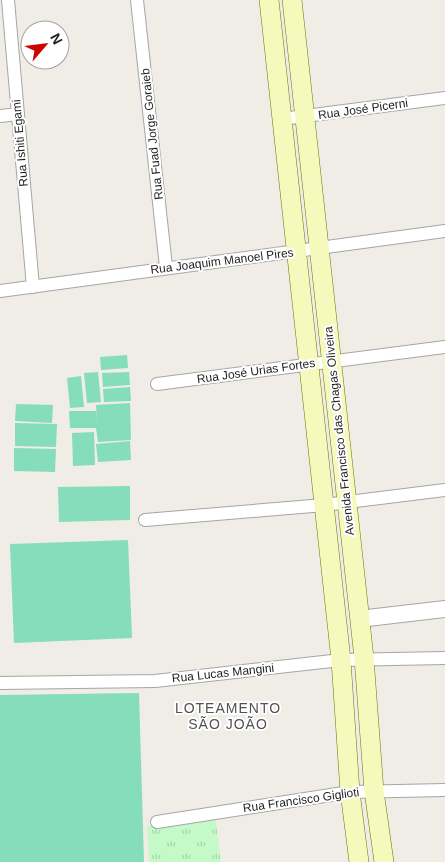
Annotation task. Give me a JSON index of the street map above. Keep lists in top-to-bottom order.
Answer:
{
  "streets": {
    "main road": ["Avenida Francisco das Chagas Oliveira"],
    "street": [
      "Rua José Picerni",
      "Rua Fuad Jorge Goraieb",
      "Rua Ishiti Egami",
      "Rua Joaquim Manoel Pires",
      "Rua José Urias Fortes",
      "Rua Lucas Mangini",
      "Rua Francisco Giglioti"
    ]
  },
  "crossings": [
    ["Rua José Picerni", "Avenida Francisco das Chagas Oliveira"],
    ["Rua Fuad Jorge Goraieb", "Rua Joaquim Manoel Pires"],
    ["Rua Ishiti Egami", "Rua Joaquim Manoel Pires"],
    ["Rua Joaquim Manoel Pires", "Avenida Francisco das Chagas Oliveira"],
    ["Rua José Urias Fortes", "Avenida Francisco das Chagas Oliveira"],
    ["Avenida Francisco das Chagas Oliveira", "Rua Lucas Mangini"],
    ["Avenida Francisco das Chagas Oliveira", "Rua Francisco Giglioti"]
  ],
  "districts": ["LOTEAMENTO SÃO JOÃO"],
  "north": "top right"
}
